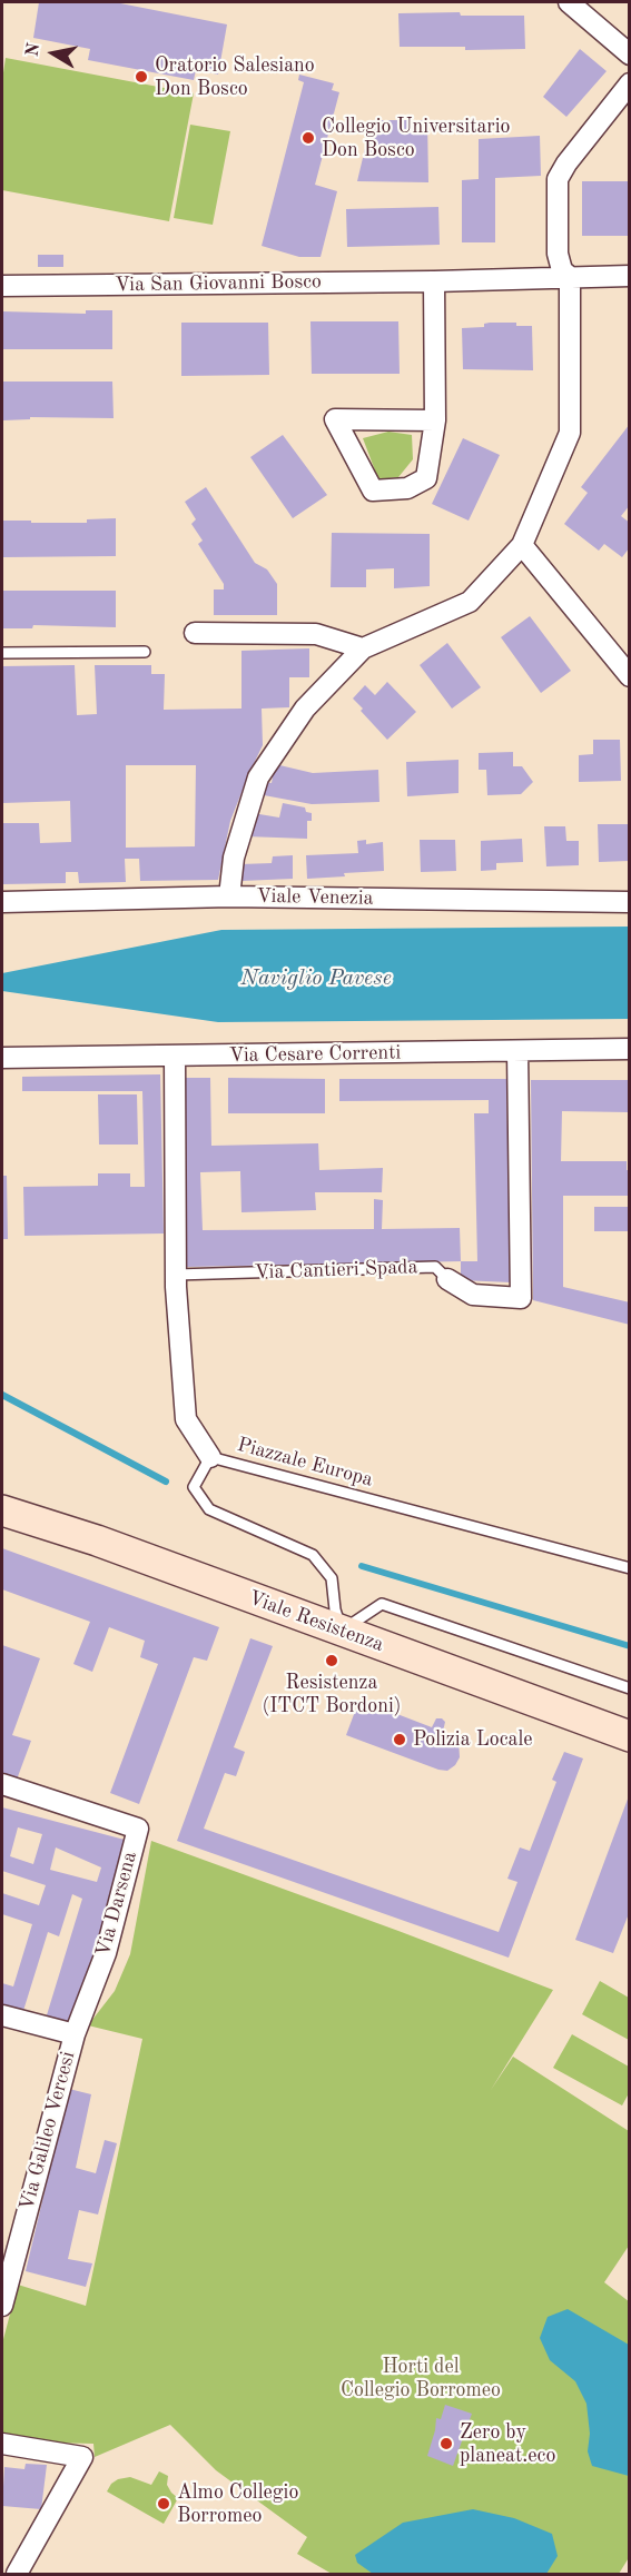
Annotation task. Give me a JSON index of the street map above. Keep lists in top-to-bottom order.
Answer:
{
  "streets": {
    "main road": ["Viale Resistenza"],
    "street": [
      "Via San Giovanni Bosco",
      "Viale Venezia",
      "Via Cesare Correnti",
      "Via Cantieri Spada",
      "Via Darsena",
      "Via Galileo Vercesi"
    ],
    "lane": ["Piazzale Europa"]
  },
  "crossings": [
    ["Via Cesare Correnti", "Via Cantieri Spada"],
    ["Piazzale Europa", "Viale Resistenza"],
    ["Via Darsena", "Via Galileo Vercesi"]
  ],
  "water": ["Naviglio Pavese"],
  "parks": ["Horti del Collegio Borromeo"],
  "places": [
    "Oratorio Salesiano Don Bosco",
    "Collegio Universitario Don Bosco",
    "Resistenza (ITCT Bordoni)",
    "Polizia Locale",
    "Zero by planeat.eco",
    "Almo Collegio Borromeo"
  ],
  "north": "left"
}
